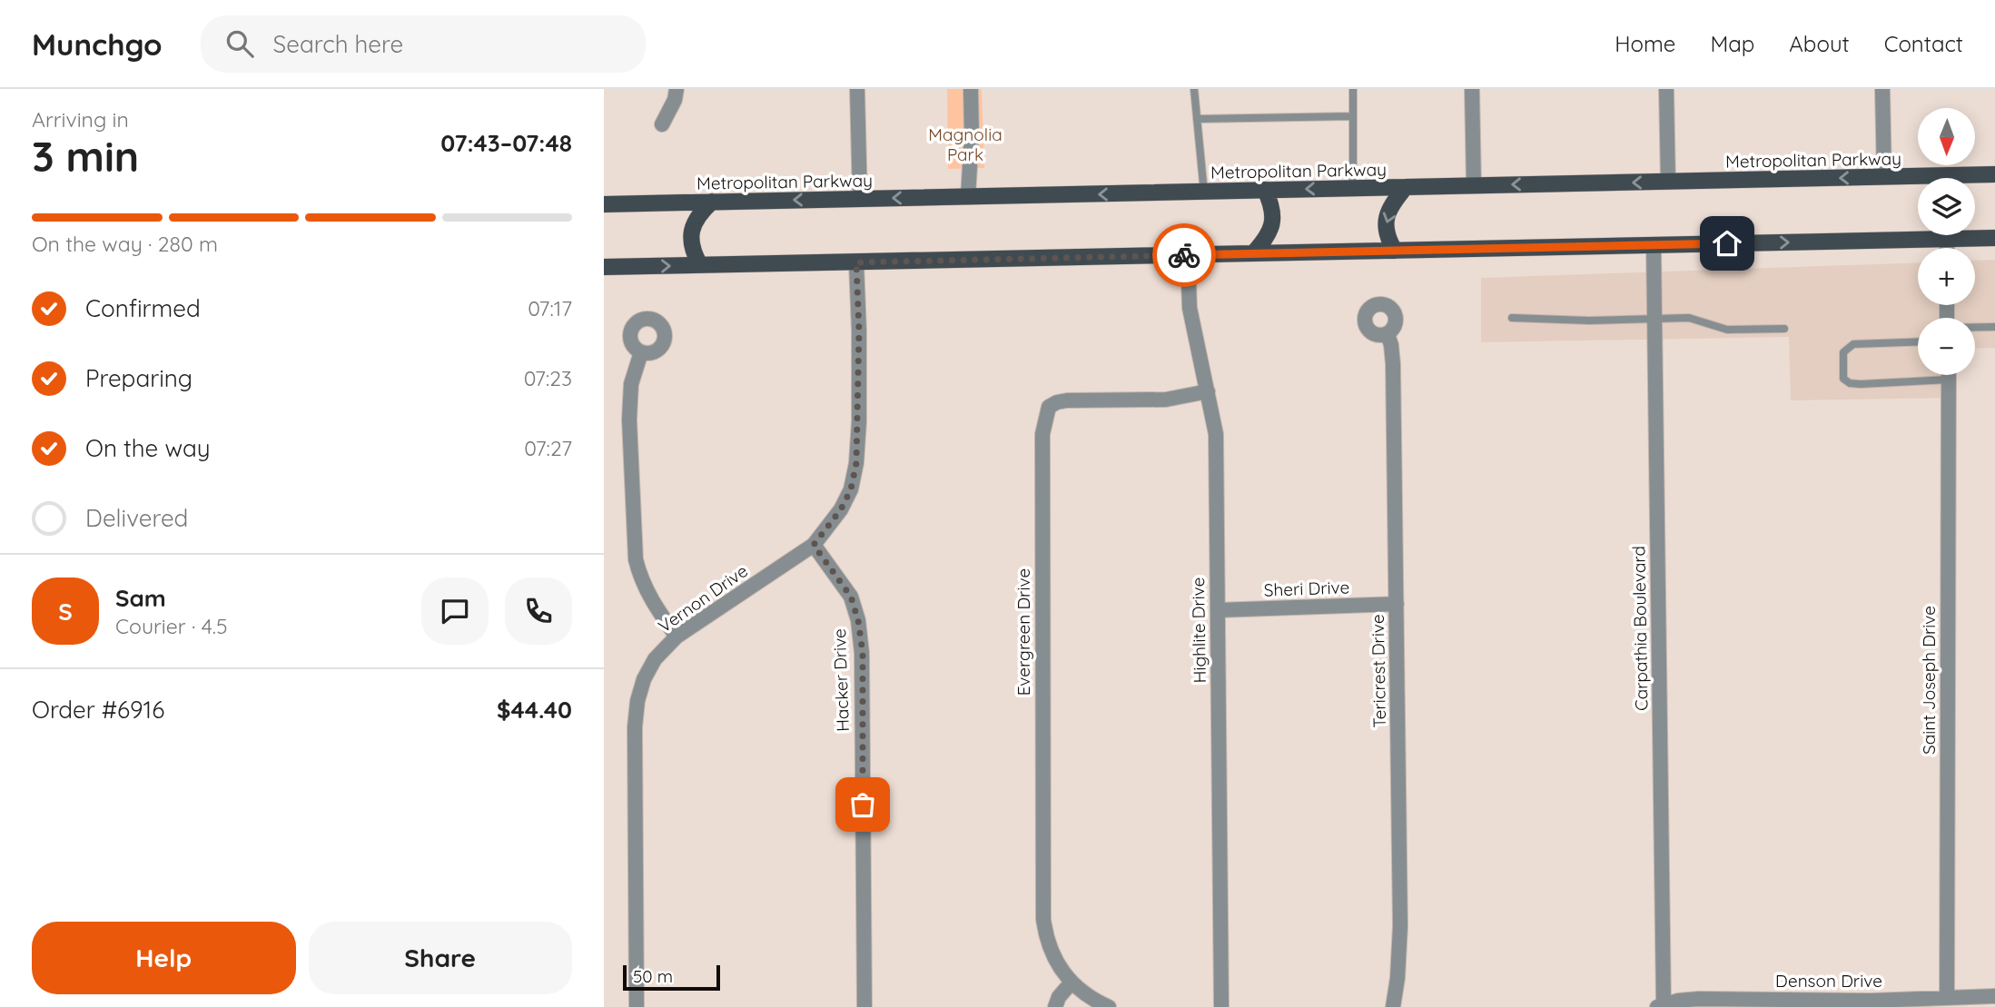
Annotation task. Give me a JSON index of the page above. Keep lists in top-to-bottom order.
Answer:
{
  "streets": {
    "main road": ["Metropolitan Parkway"],
    "street": [
      "Sheri Drive",
      "Vernon Drive",
      "Carpathia Boulevard",
      "Highlite Drive",
      "Evergreen Drive",
      "Tericrest Drive",
      "Hacker Drive",
      "Saint Joseph Drive",
      "Denson Drive"
    ]
  },
  "crossings": [
    ["Sheri Drive", "Highlite Drive"],
    ["Sheri Drive", "Tericrest Drive"],
    ["Vernon Drive", "Hacker Drive"],
    ["Carpathia Boulevard", "Denson Drive"],
    ["Highlite Drive", "Evergreen Drive"],
    ["Saint Joseph Drive", "Denson Drive"]
  ],
  "parks": ["Magnolia Park"],
  "scale_bar": "50 m",
  "north": "bottom",
  "page": {
    "header": "Munchgo",
    "search": "Search here",
    "nav": [
      "Home",
      "Map",
      "About",
      "Contact"
    ],
    "heading": ["3 min", "Arriving in", "07:43–07:48"],
    "panel": [
      "Sam",
      "Courier · 4.5",
      "Order #6916",
      "$44.40"
    ],
    "map_buttons": ["+", "−"],
    "bar": "On the way · 280 m",
    "list": [
      ["Confirmed", "07:17"],
      ["Preparing", "07:23"],
      ["On the way", "07:27"],
      "Delivered"
    ],
    "round": "S",
    "buttons": ["Help", "Share"],
    "scale": "50 m"
  }
}
